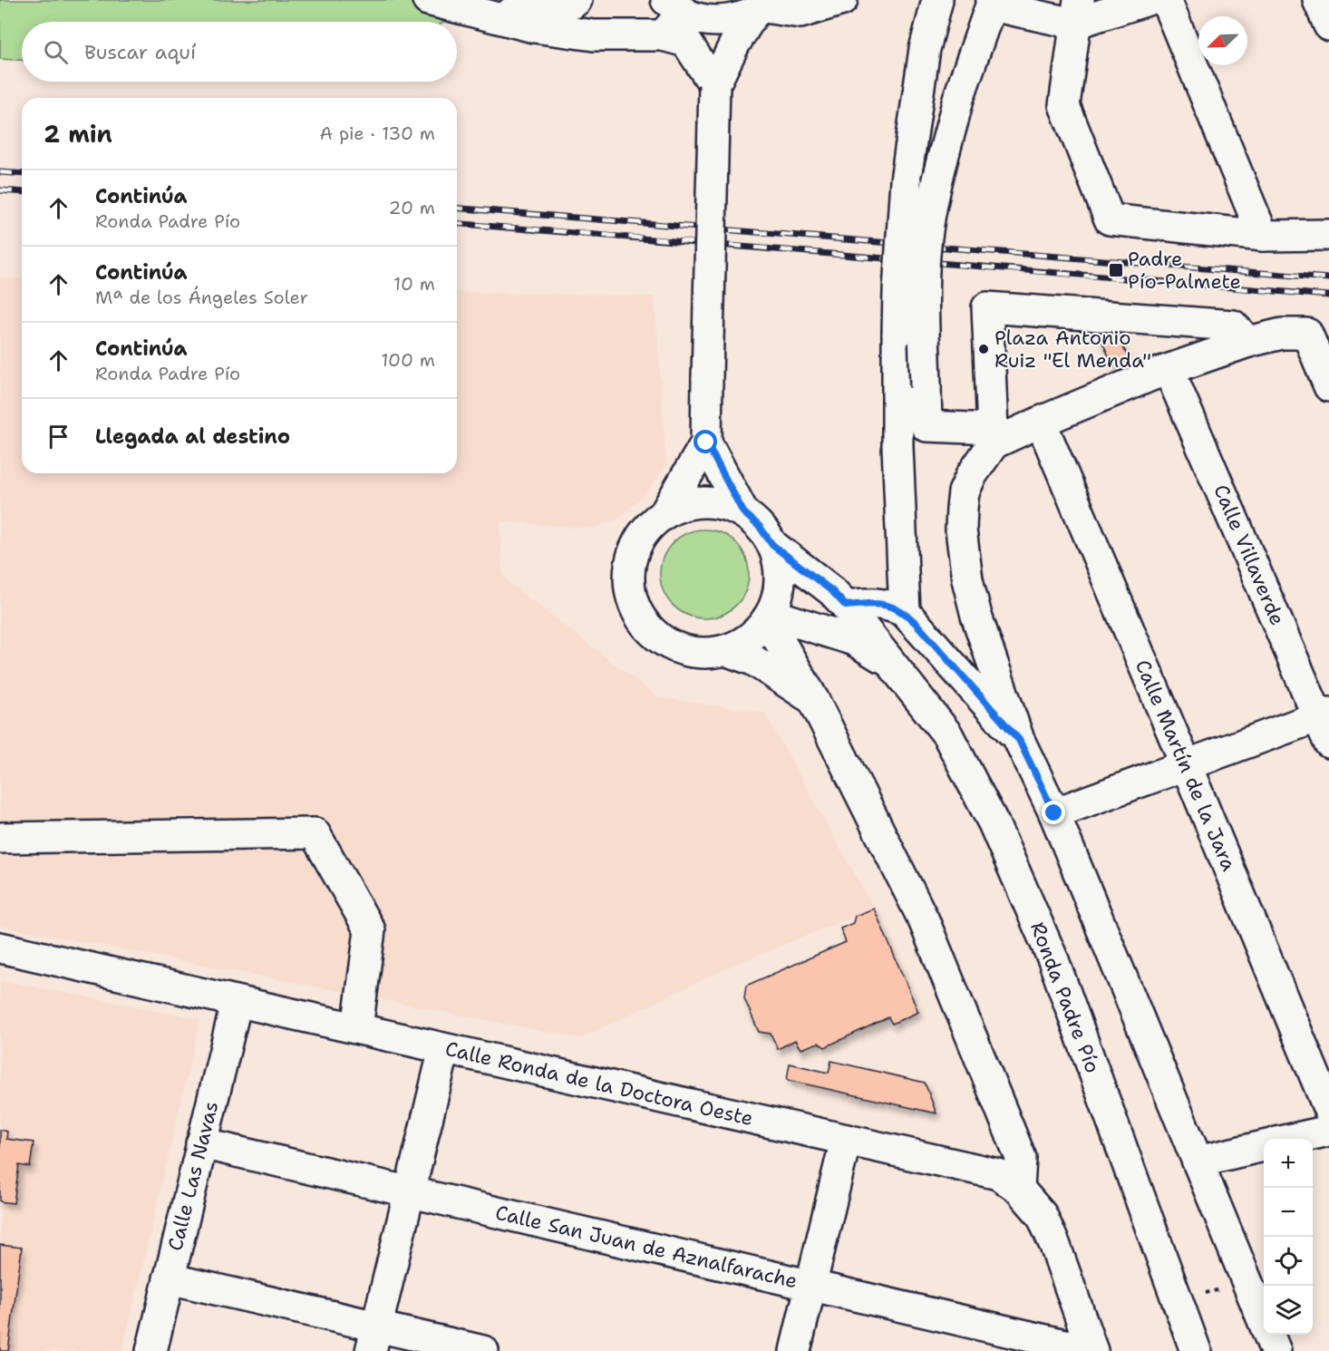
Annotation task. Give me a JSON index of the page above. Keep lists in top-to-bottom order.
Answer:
{
  "streets": {
    "street": [
      "Calle Villaverde",
      "Calle Martín de la Jara",
      "Ronda Padre Pío",
      "Calle Ronda de la Doctora Oeste",
      "Calle Las Navas",
      "Calle San Juan de Aznalfarache"
    ]
  },
  "crossings": [
    ["Calle Ronda de la Doctora Oeste", "Calle Las Navas"],
    ["Calle Ronda de la Doctora Oeste", "Calle San Juan de Aznalfarache"],
    ["Calle Las Navas", "Calle San Juan de Aznalfarache"]
  ],
  "places": {
    "transit": ["Padre Pío-Palmete"],
    "other": ["Plaza Antonio Ruiz \"El Menda\""]
  },
  "north": "bottom left",
  "page": {
    "search": "Buscar aquí",
    "heading": ["2 min", "A pie · 130 m"],
    "list": [
      ["Continúa", "Ronda Padre Pío", "20 m"],
      ["Continúa", "Mª de los Ángeles Soler", "10 m"],
      ["Continúa", "Ronda Padre Pío", "100 m"],
      "Llegada al destino"
    ],
    "map_buttons": ["+", "−"]
  }
}
